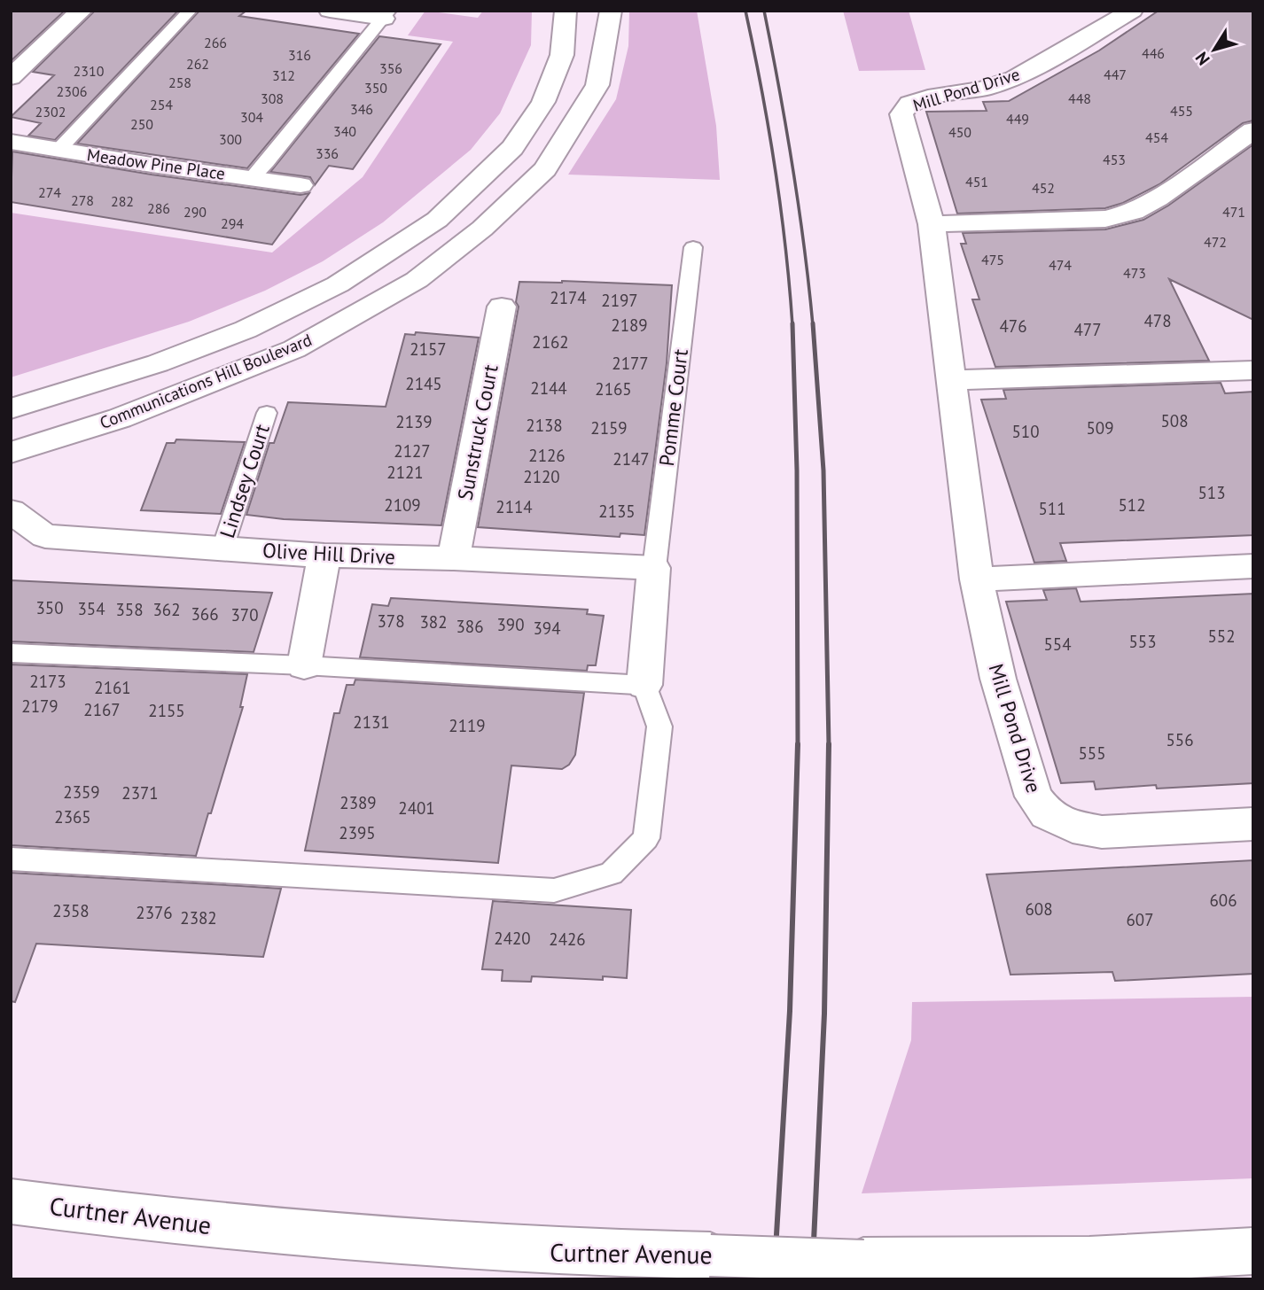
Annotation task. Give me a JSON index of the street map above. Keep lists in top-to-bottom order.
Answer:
{
  "streets": {
    "street": [
      "Mill Pond Drive",
      "Meadow Pine Place",
      "Communications Hill Boulevard",
      "Sunstruck Court",
      "Olive Hill Drive",
      "Curtner Avenue"
    ],
    "lane": ["Pomme Court", "Lindsey Court"]
  },
  "crossings": [
    ["Pomme Court", "Olive Hill Drive"],
    ["Sunstruck Court", "Olive Hill Drive"],
    ["Lindsey Court", "Olive Hill Drive"]
  ],
  "house_numbers": [
    "266",
    "446",
    "316",
    "262",
    "356",
    "2310",
    "447",
    "312",
    "258",
    "350",
    "2306",
    "308",
    "448",
    "254",
    "346",
    "455",
    "2302",
    "304",
    "449",
    "250",
    "340",
    "450",
    "454",
    "300",
    "336",
    "453",
    "451",
    "452",
    "274",
    "278",
    "282",
    "286",
    "290",
    "471",
    "294",
    "472",
    "475",
    "474",
    "473",
    "2174",
    "2197",
    "478",
    "2189",
    "476",
    "477",
    "2162",
    "2157",
    "2177",
    "2145",
    "2144",
    "2165",
    "508",
    "2139",
    "2138",
    "2159",
    "509",
    "510",
    "2127",
    "2126",
    "2147",
    "2121",
    "2120",
    "513",
    "2109",
    "512",
    "2114",
    "511",
    "2135",
    "350",
    "354",
    "358",
    "362",
    "366",
    "370",
    "378",
    "382",
    "390",
    "386",
    "394",
    "552",
    "553",
    "554",
    "2173",
    "2161",
    "2179",
    "2167",
    "2155",
    "2131",
    "2119",
    "556",
    "555",
    "2359",
    "2371",
    "2389",
    "2401",
    "2365",
    "2395",
    "606",
    "608",
    "2358",
    "2376",
    "2382",
    "607",
    "2420",
    "2426"
  ],
  "north": "bottom left"
}
